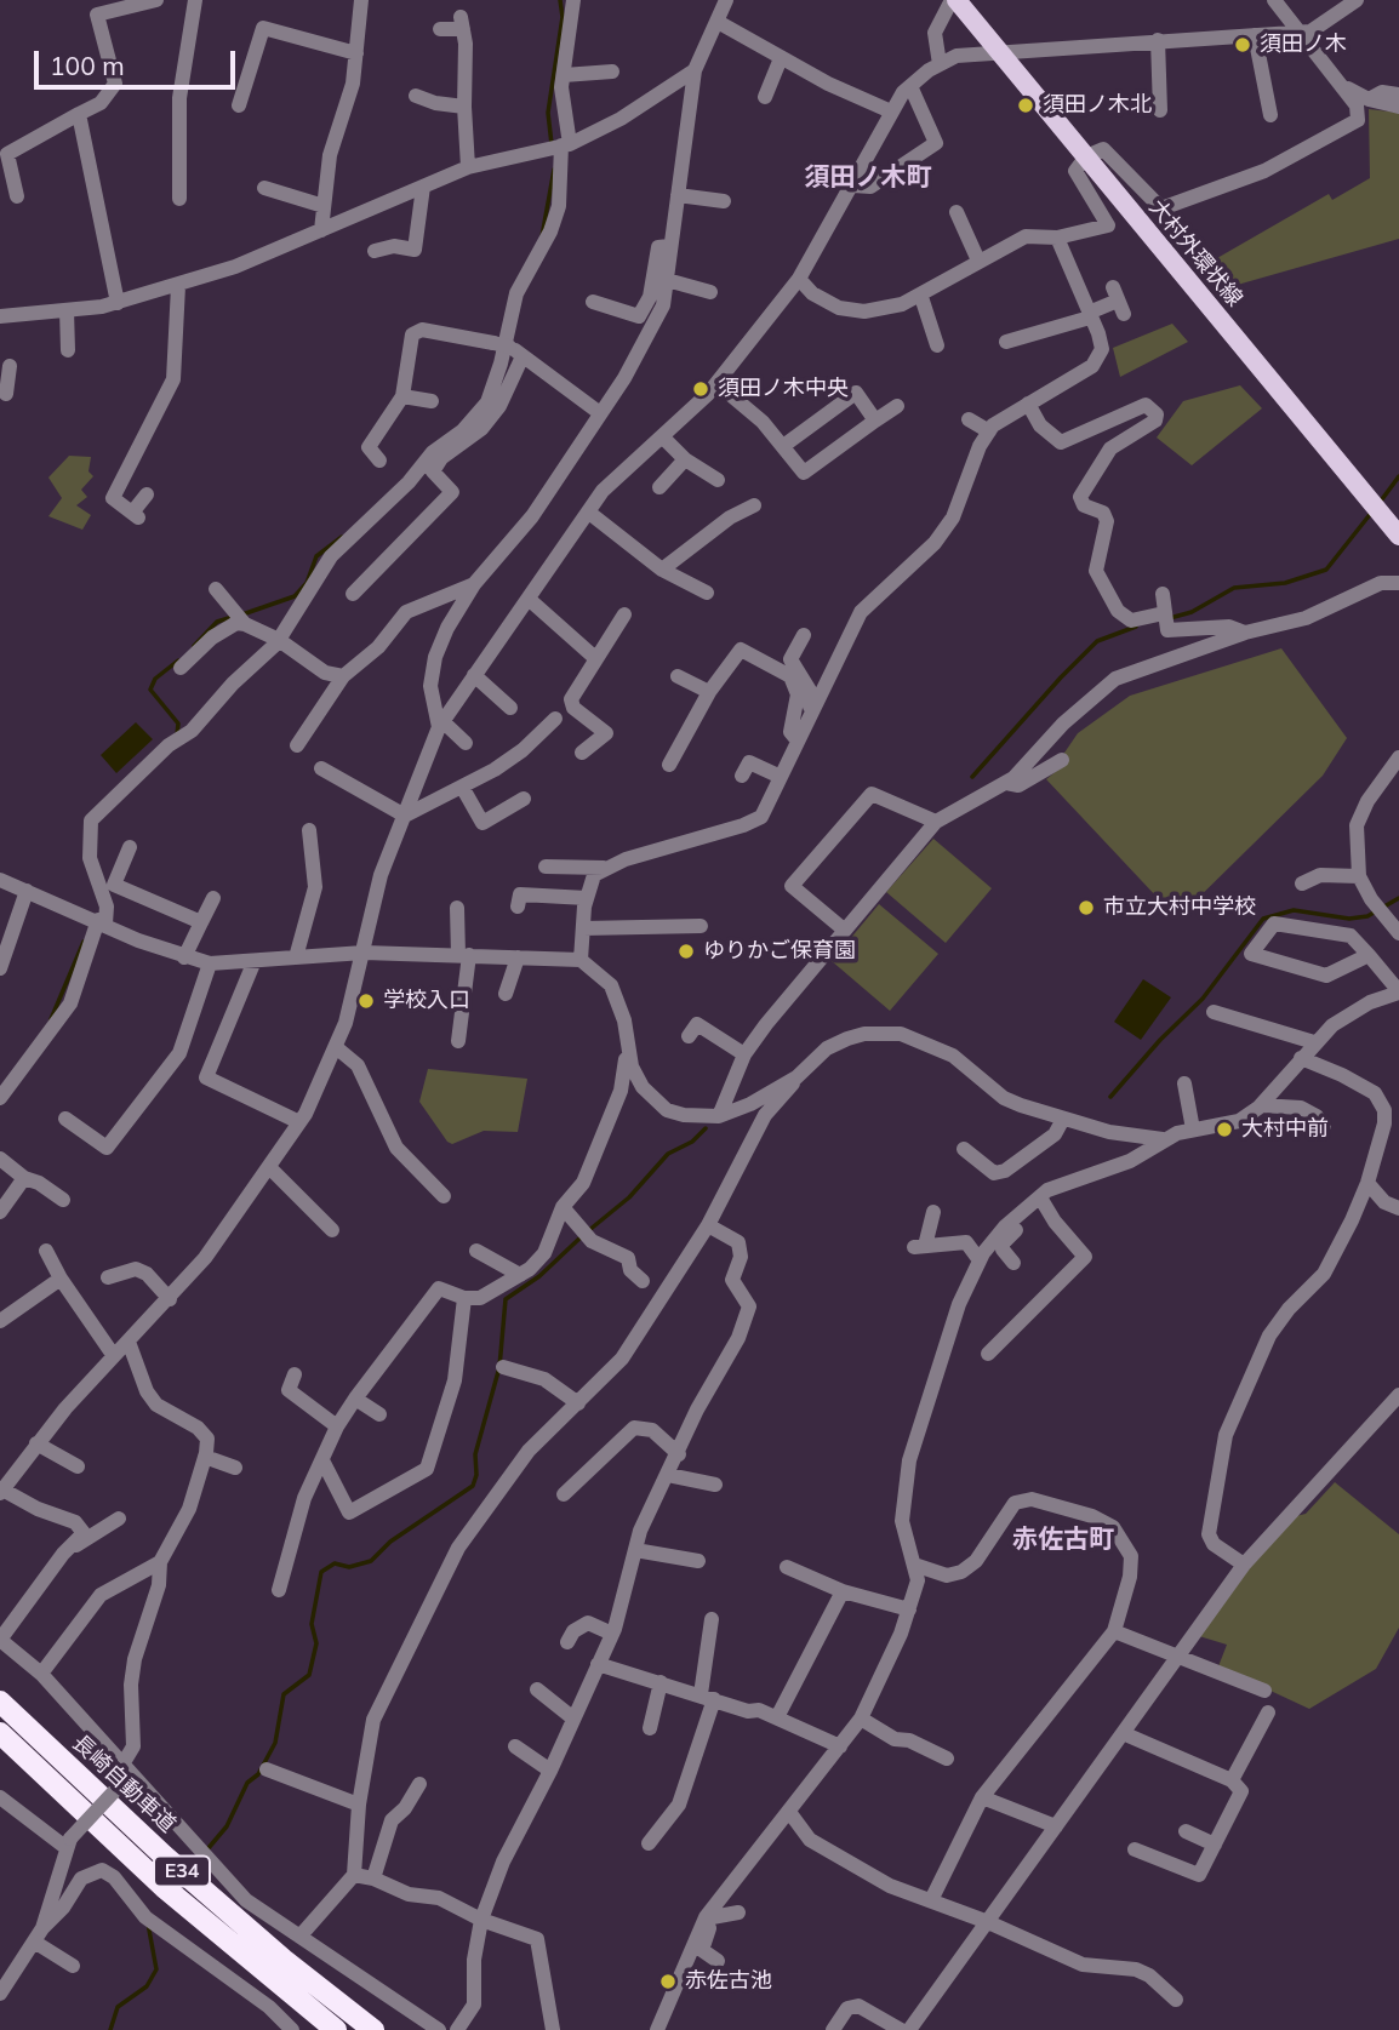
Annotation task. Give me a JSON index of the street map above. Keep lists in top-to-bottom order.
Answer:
{
  "streets": {
    "highway": ["長崎自動車道", "E34"],
    "main road": ["大村外環状線"]
  },
  "districts": ["須田ノ木町", "赤佐古町"],
  "places": [
    "須田ノ木",
    "須田ノ木北",
    "須田ノ木中央",
    "市立大村中学校",
    "ゆりかご保育園",
    "学校入口",
    "大村中前",
    "赤佐古池"
  ],
  "scale_bar": "100 m"
}
